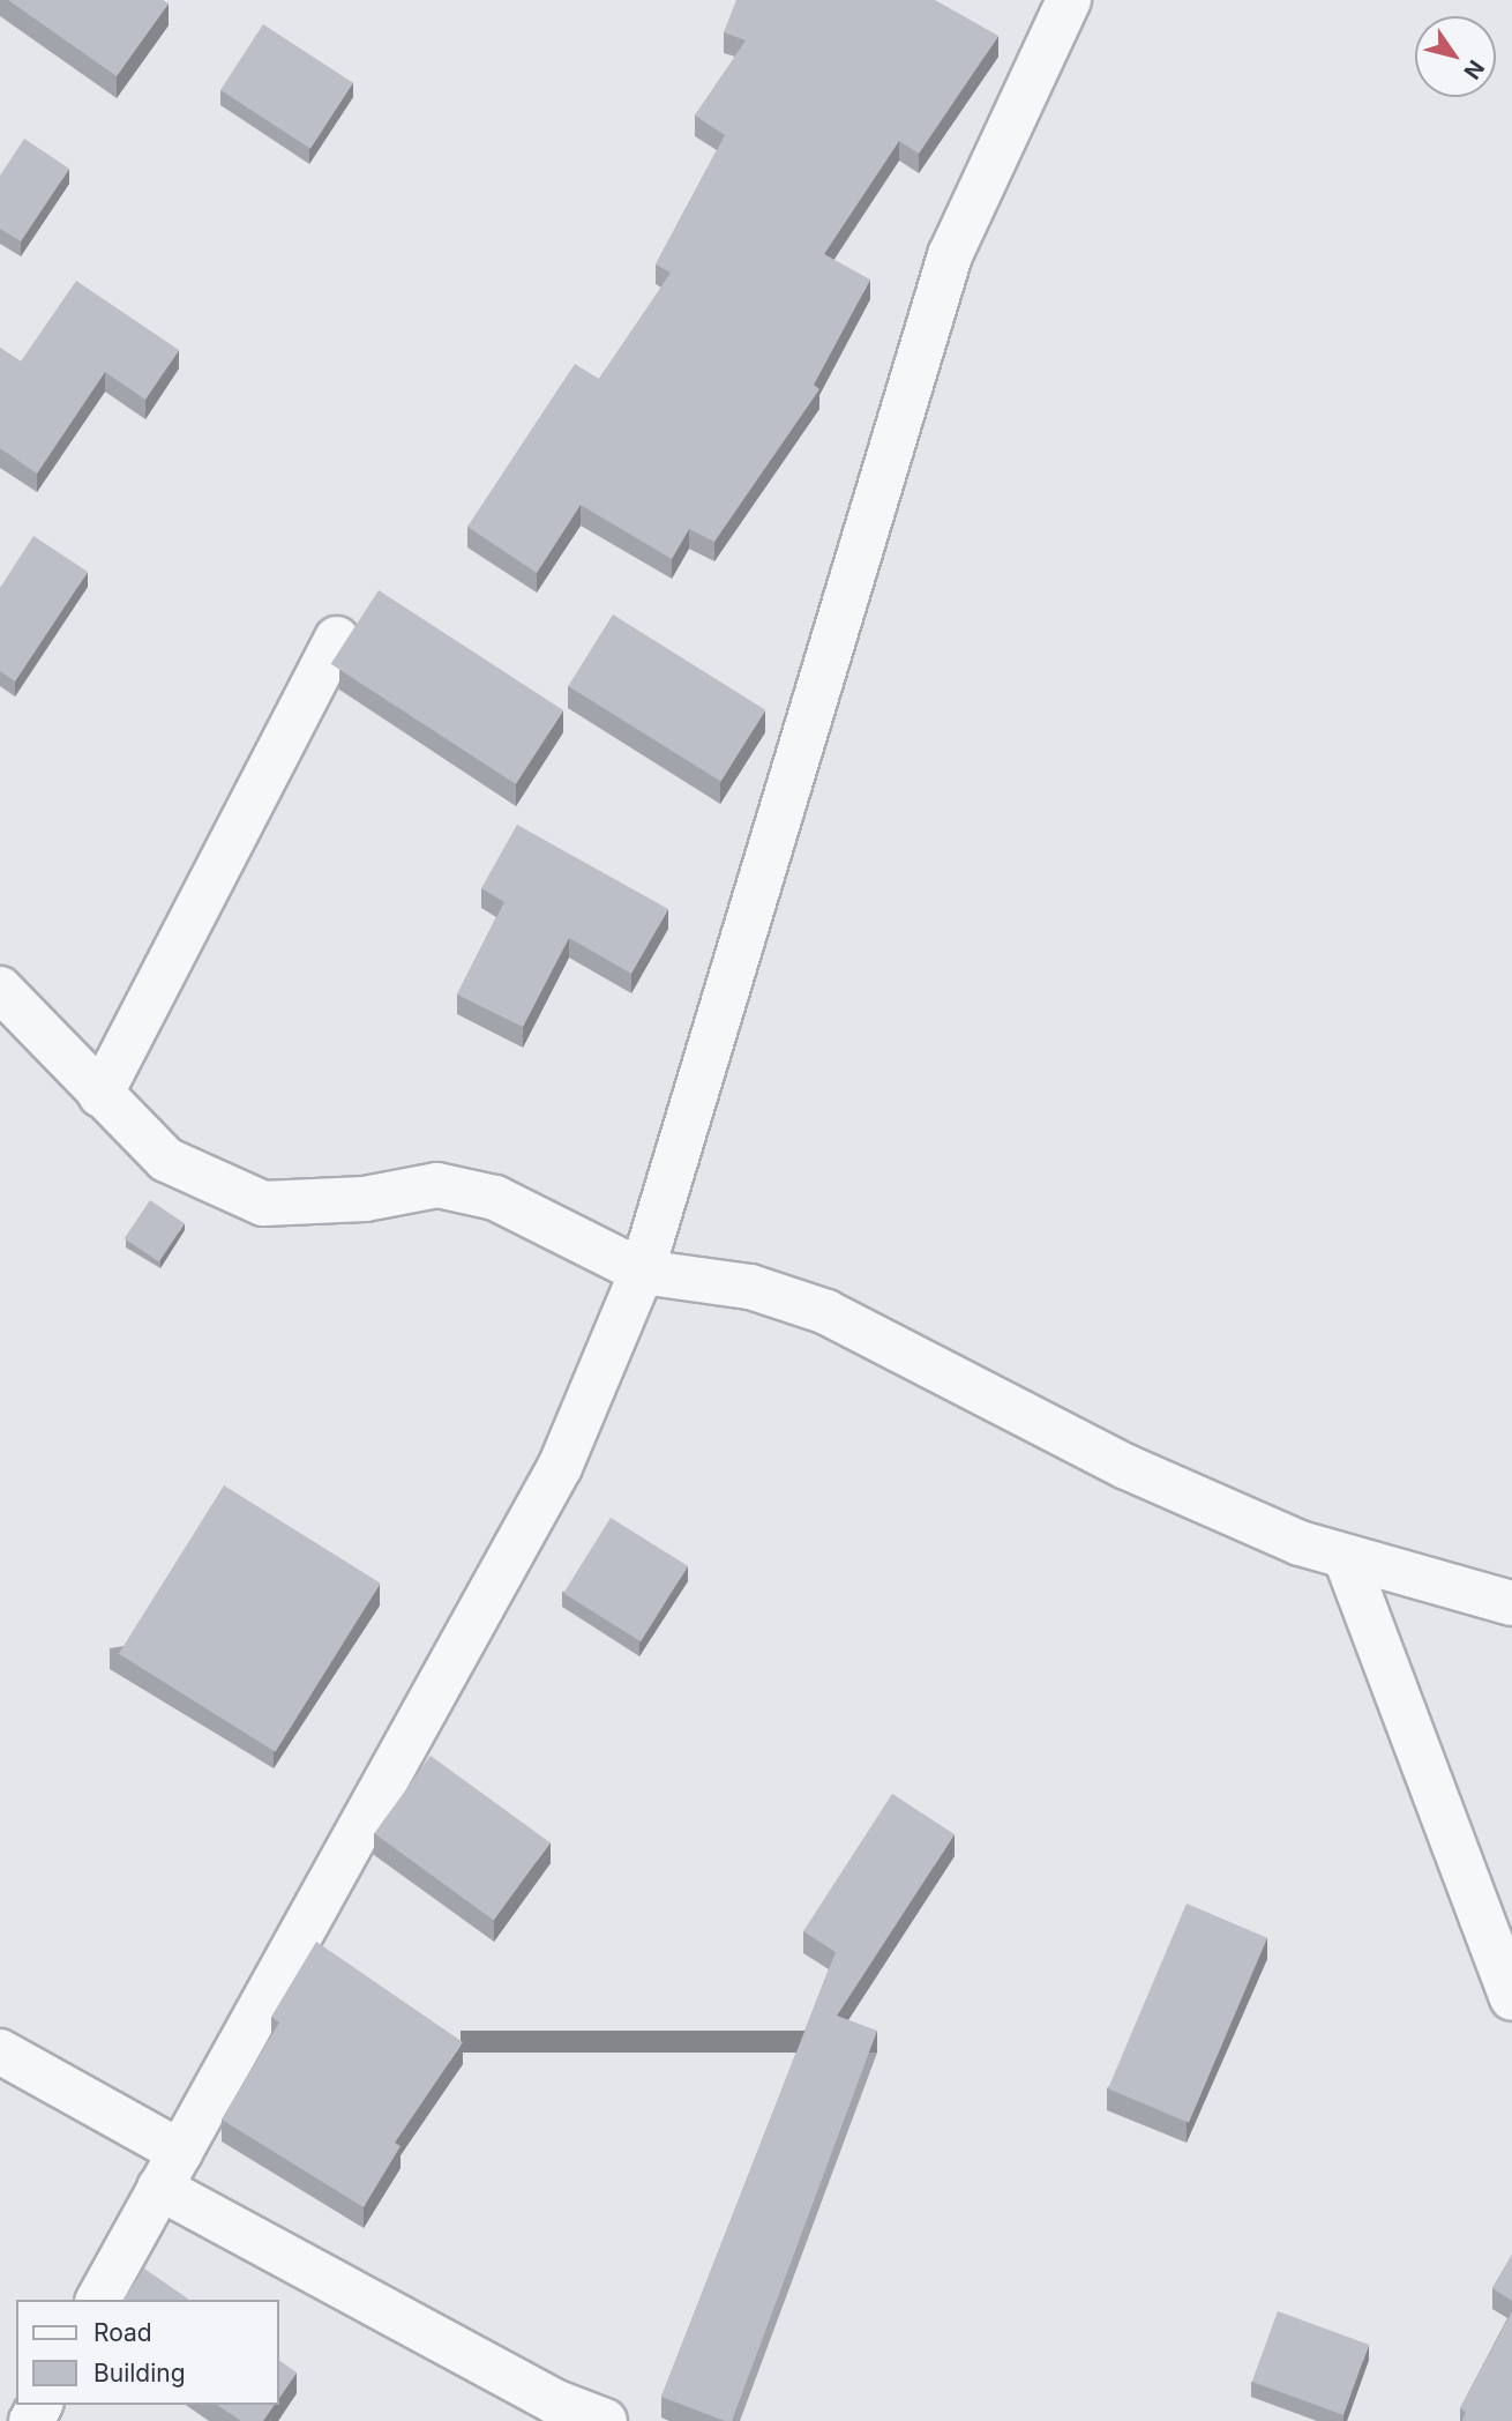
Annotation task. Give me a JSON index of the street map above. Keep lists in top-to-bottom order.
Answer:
{
  "legend": ["Road", "Building"],
  "north": "bottom right"
}
